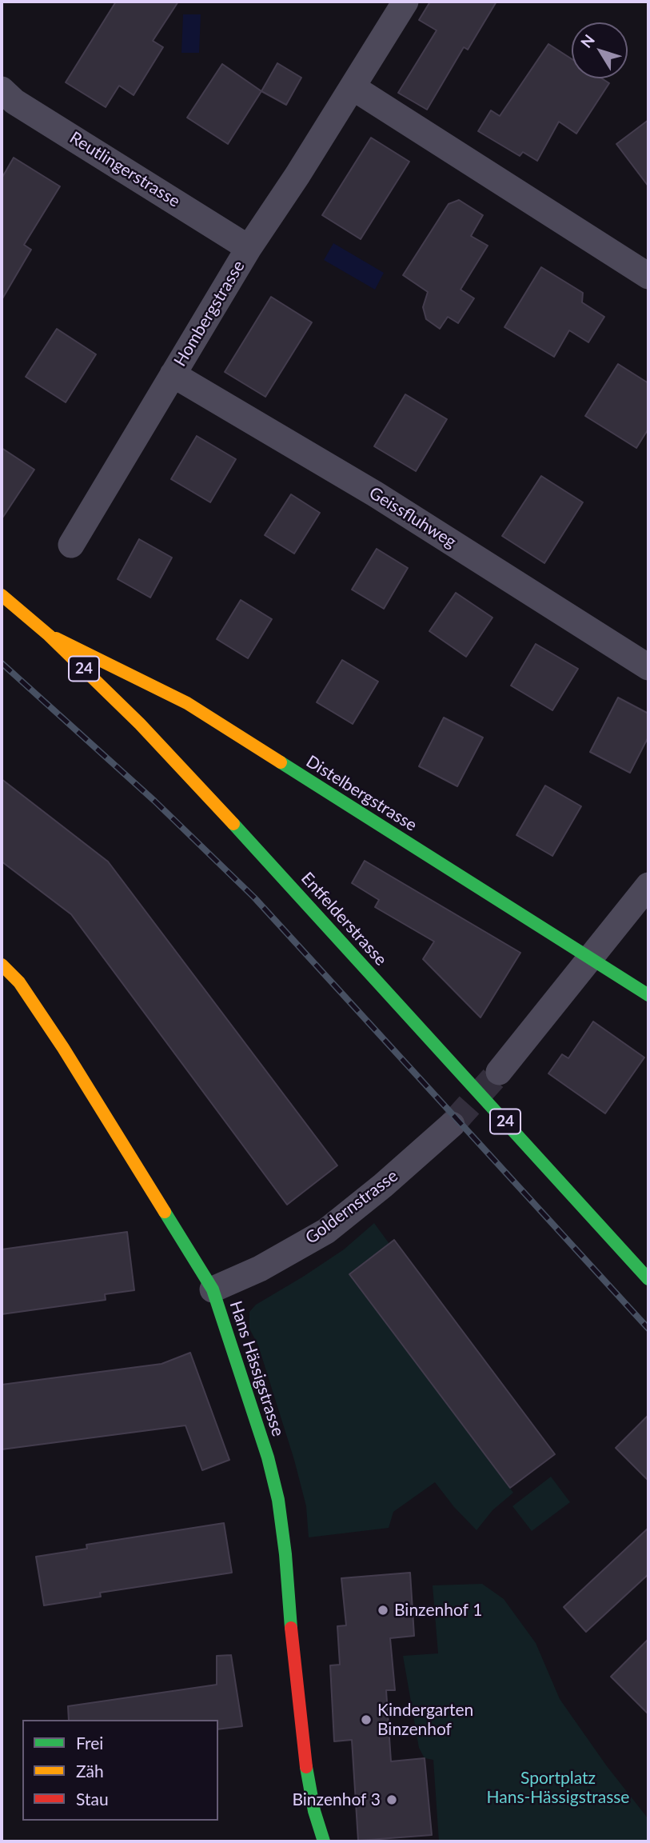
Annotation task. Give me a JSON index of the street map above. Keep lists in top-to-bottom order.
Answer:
{
  "streets": {
    "street": [
      "Reutlingerstrasse",
      "Hombergstrasse",
      "Geissfluhweg",
      "24",
      "Distelbergstrasse",
      "Entfelderstrasse",
      "Goldernstrasse",
      "Hans Hässigstrasse"
    ]
  },
  "crossings": [
    ["Reutlingerstrasse", "Hombergstrasse"],
    ["Hombergstrasse", "Geissfluhweg"],
    ["Distelbergstrasse", "Entfelderstrasse"],
    ["Goldernstrasse", "Hans Hässigstrasse"]
  ],
  "parks": ["Sportplatz Hans-Hässigstrasse"],
  "places": ["Binzenhof 1", "Kindergarten Binzenhof", "Binzenhof 3"],
  "legend": ["Frei", "Zäh", "Stau"],
  "north": "top left"
}
